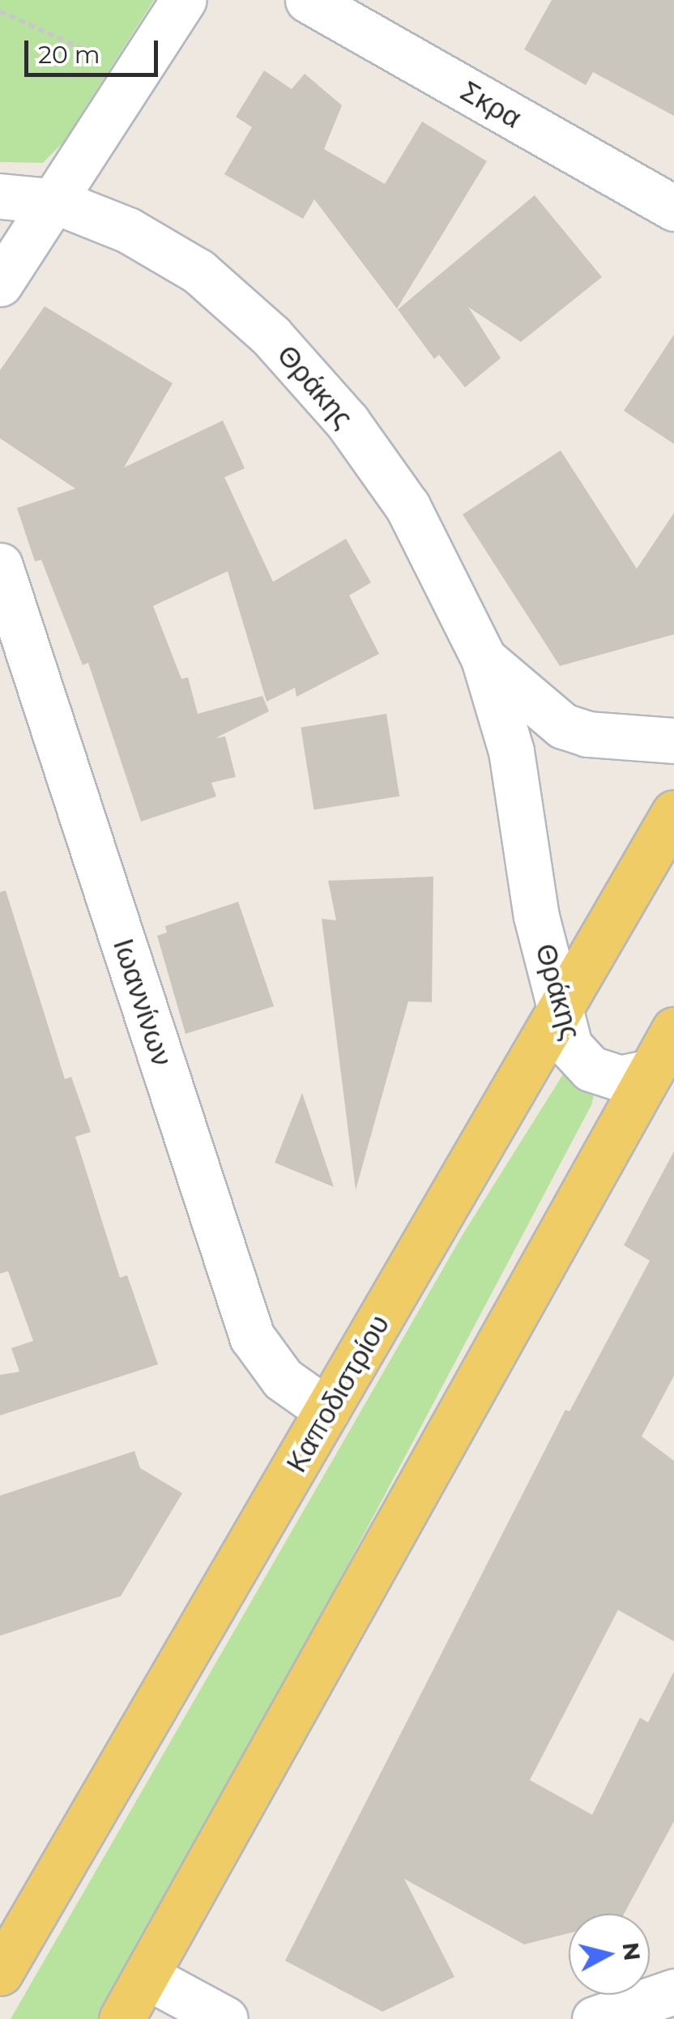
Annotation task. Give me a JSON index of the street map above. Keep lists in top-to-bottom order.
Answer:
{
  "streets": {
    "main road": ["Καποδιστρίου"],
    "street": ["Σκρα", "Θράκης", "Ιωαννίνων"]
  },
  "crossings": [
    ["Θράκης", "Καποδιστρίου"],
    ["Ιωαννίνων", "Καποδιστρίου"]
  ],
  "scale_bar": "20 m",
  "north": "right"
}
